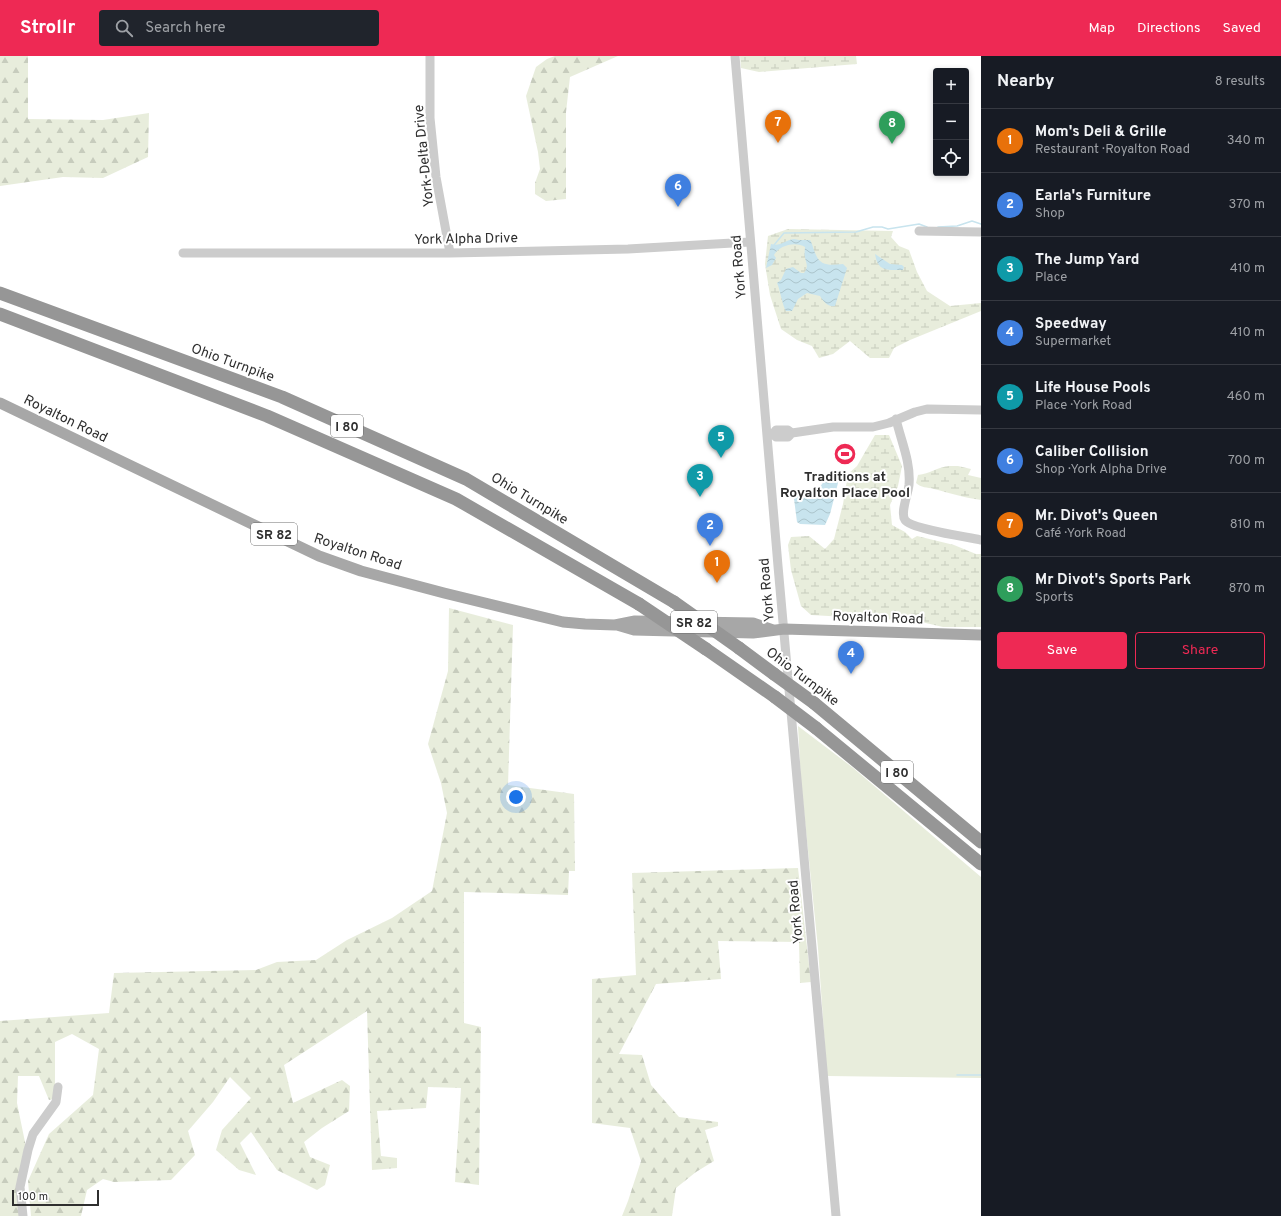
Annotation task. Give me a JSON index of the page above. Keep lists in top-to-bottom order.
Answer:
{
  "streets": {
    "highway": ["Ohio Turnpike", "I 80"],
    "main road": ["Royalton Road", "SR 82"],
    "street": ["York-Delta Drive", "York Alpha Drive", "York Road"]
  },
  "crossings": [
    ["York-Delta Drive", "York Alpha Drive"],
    ["York Alpha Drive", "York Road"],
    ["York Road", "Royalton Road"]
  ],
  "places": {
    "sports": ["Traditions at Royalton Place Pool"]
  },
  "scale_bar": "100 m",
  "page": {
    "header": "Strollr",
    "search": "Search here",
    "nav": ["Map", "Directions", "Saved"],
    "heading": ["Nearby", "8 results"],
    "map_buttons": ["+", "−"],
    "list": [
      {
        "mark": "1",
        "name": "Mom's Deli & Grille",
        "note": "Restaurant · Royalton Road",
        "value": "340 m"
      },
      {
        "mark": "2",
        "name": "Earla's Furniture",
        "note": "Shop",
        "value": "370 m"
      },
      {
        "mark": "3",
        "name": "The Jump Yard",
        "note": "Place",
        "value": "410 m"
      },
      {
        "mark": "4",
        "name": "Speedway",
        "note": "Supermarket",
        "value": "410 m"
      },
      {
        "mark": "5",
        "name": "Life House Pools",
        "note": "Place · York Road",
        "value": "460 m"
      },
      {
        "mark": "6",
        "name": "Caliber Collision",
        "note": "Shop · York Alpha Drive",
        "value": "700 m"
      },
      {
        "mark": "7",
        "name": "Mr. Divot's Queen",
        "note": "Café · York Road",
        "value": "810 m"
      },
      {
        "mark": "8",
        "name": "Mr Divot's Sports Park",
        "note": "Sports",
        "value": "870 m"
      }
    ],
    "pins": [
      "7",
      "8",
      "6",
      "5",
      "3",
      "2",
      "1",
      "4"
    ],
    "buttons": ["Save", "Share"],
    "scale": "100 m"
  }
}
